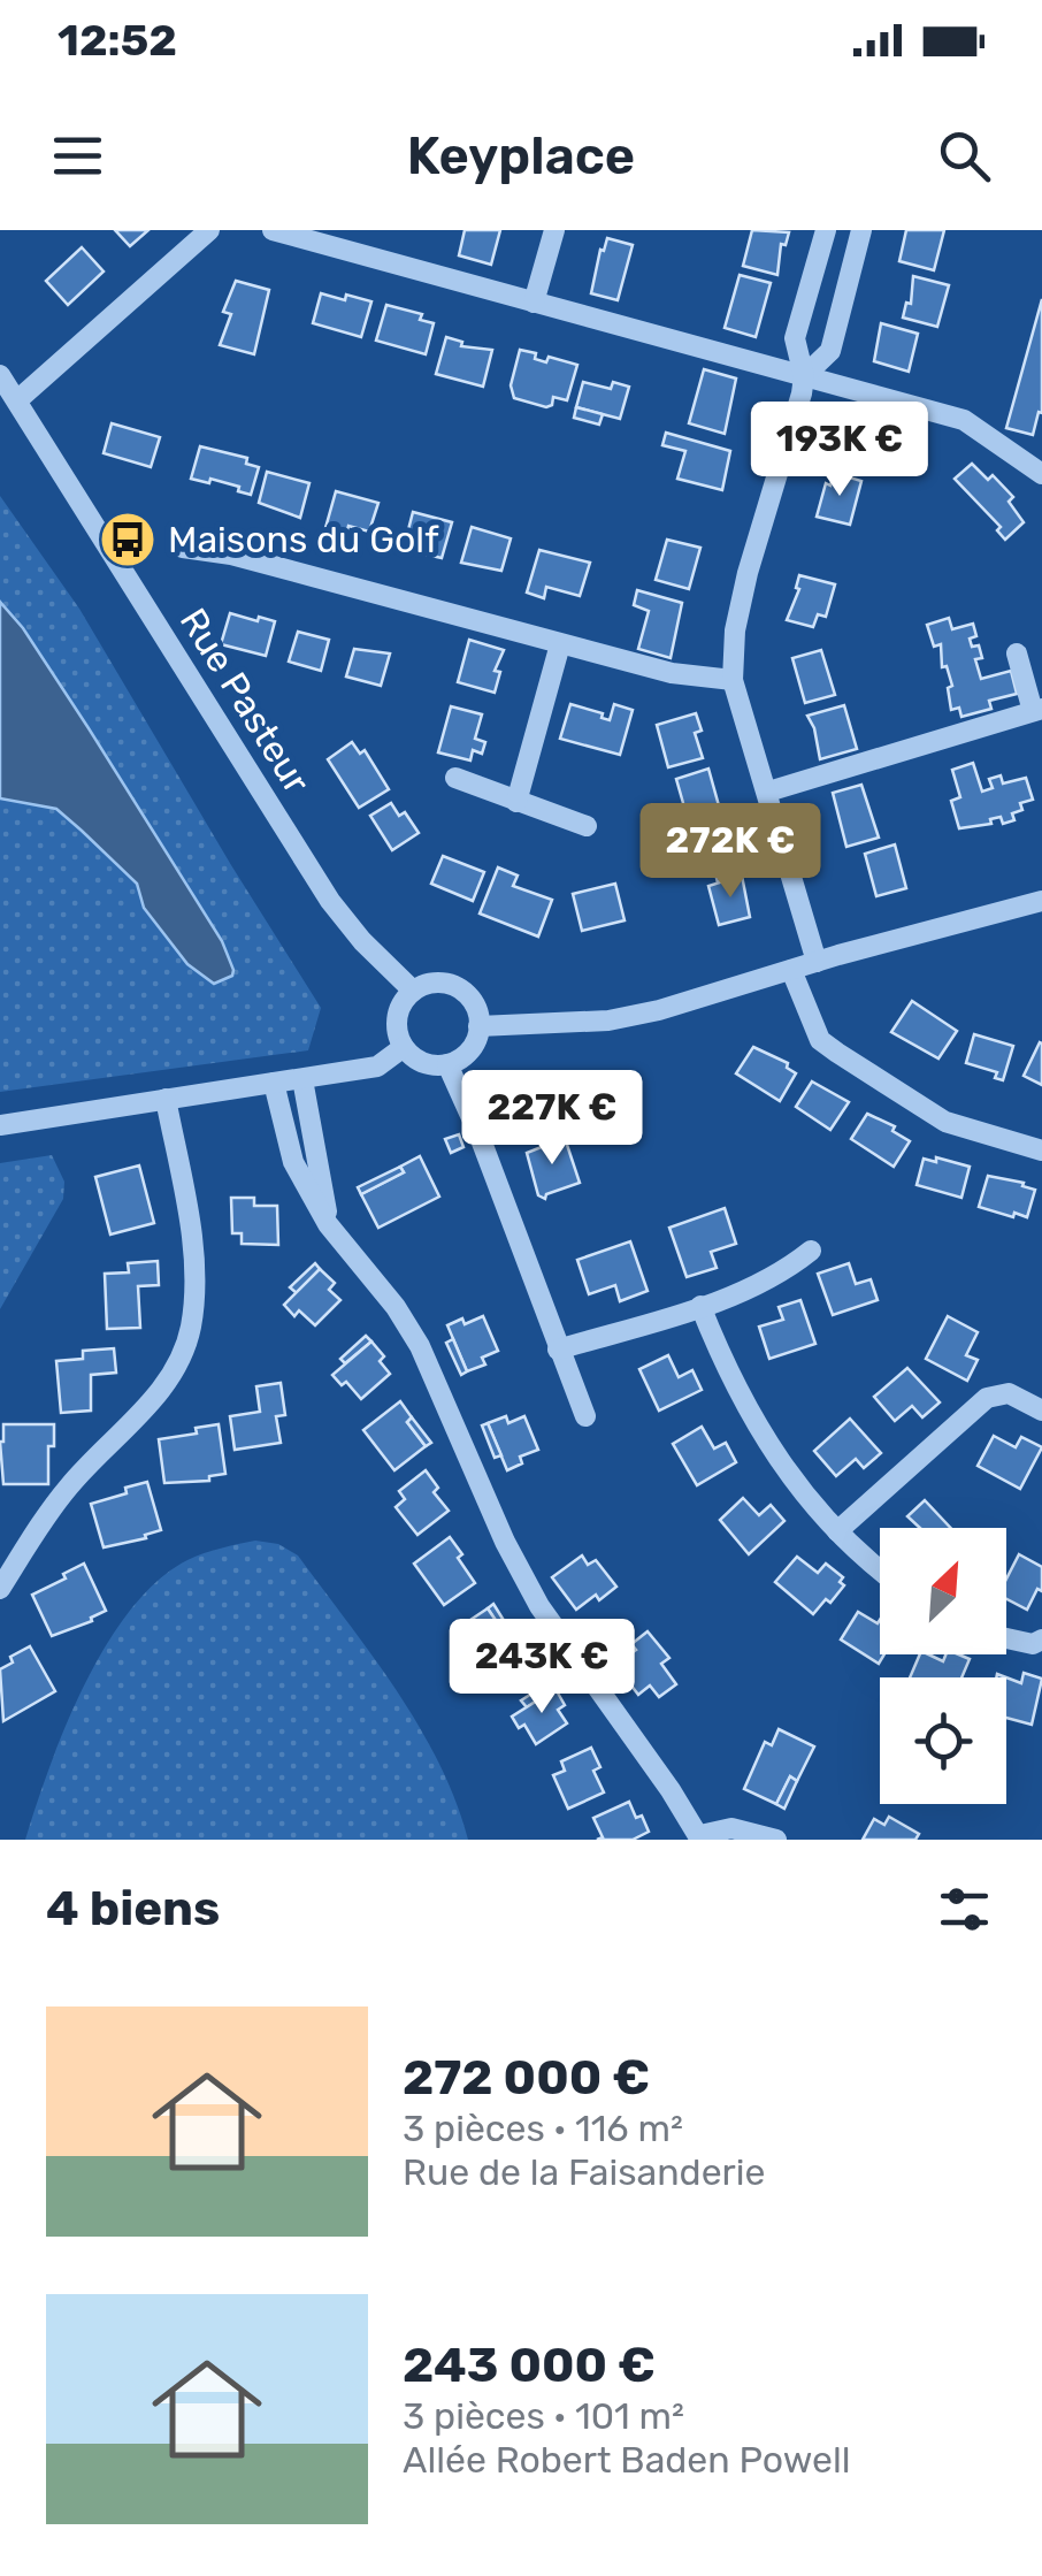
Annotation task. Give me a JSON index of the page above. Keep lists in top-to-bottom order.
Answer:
{
  "streets": {
    "street": ["Rue Pasteur"]
  },
  "places": {
    "bus stop": ["Maisons du Golf"]
  },
  "north": "top right",
  "page": {
    "status": "12:52",
    "header": "Keyplace",
    "price": [
      "193K €",
      "272K €",
      "227K €",
      "243K €"
    ],
    "heading": "4 biens",
    "list": [
      {
        "name": "272 000 €",
        "note": "3 pièces · 116 m² · Rue de la Faisanderie"
      },
      {
        "name": "243 000 €",
        "note": "3 pièces · 101 m² · Allée Robert Baden Powell"
      }
    ]
  }
}
